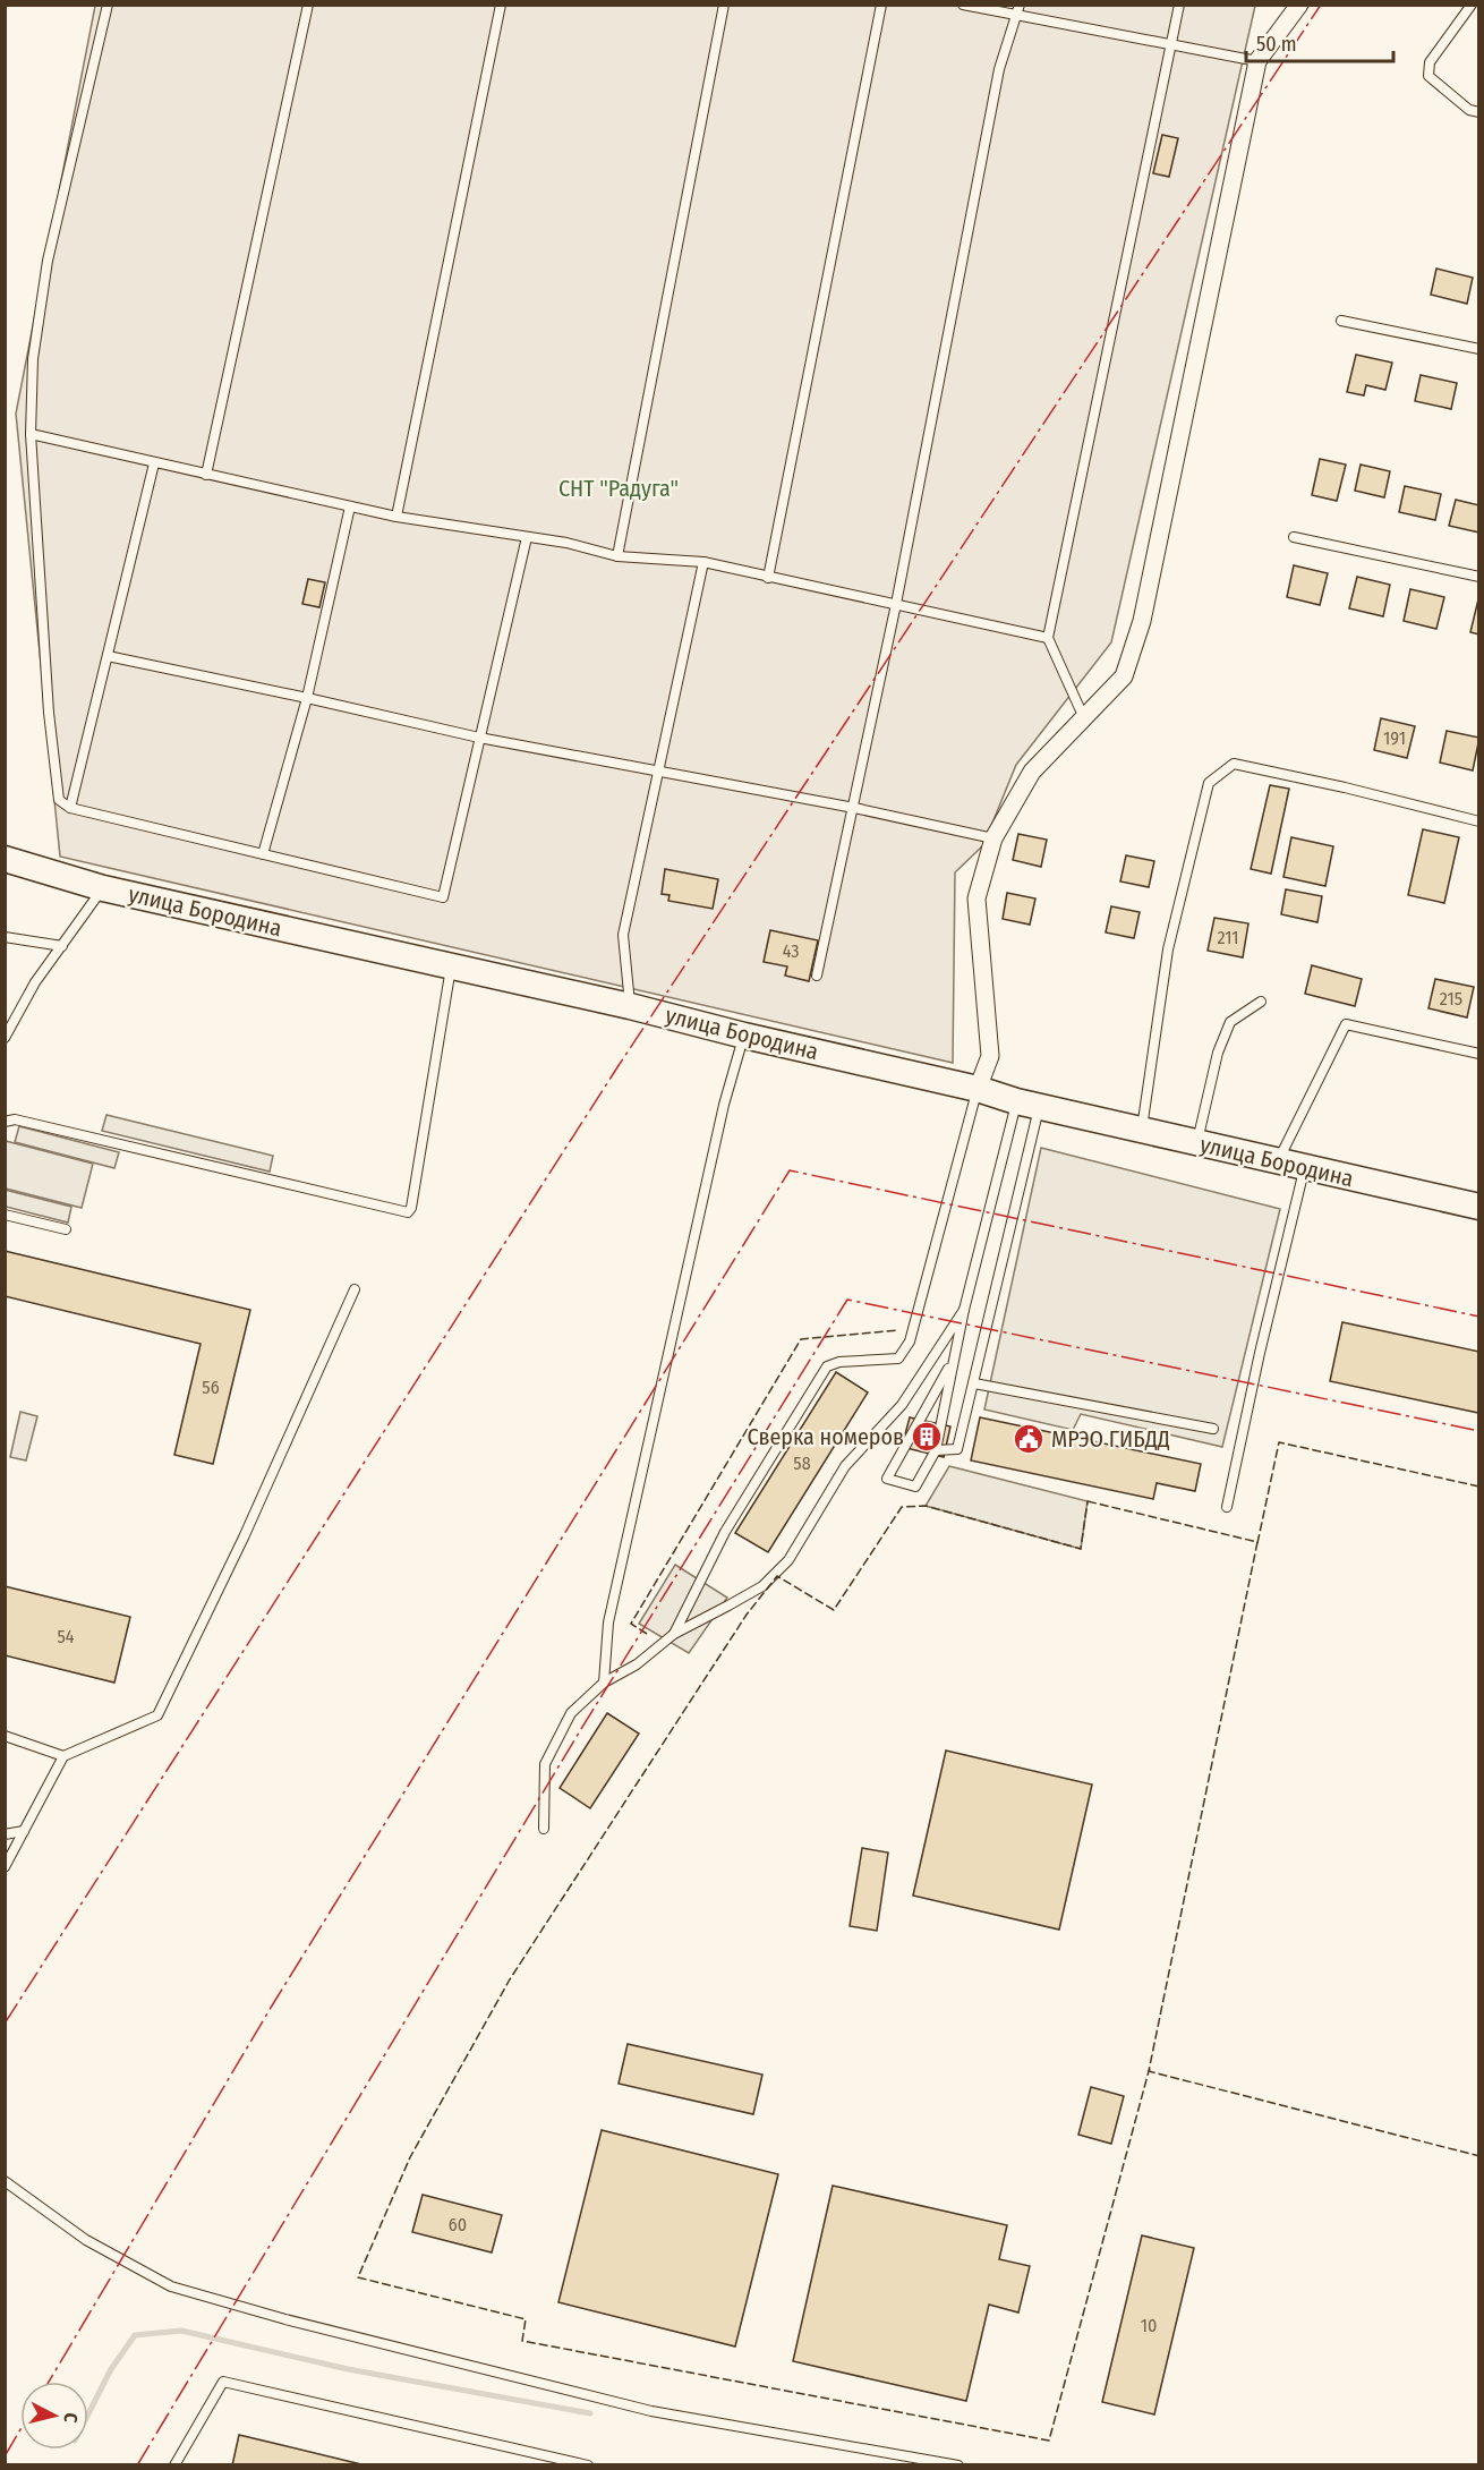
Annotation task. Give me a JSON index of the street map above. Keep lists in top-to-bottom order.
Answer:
{
  "streets": {
    "main road": ["улица Бородина"]
  },
  "parks": ["СНТ \"Радуга\""],
  "places": {
    "building": ["Сверка номеров"],
    "public building": ["МРЭО ГИБДД"]
  },
  "house_numbers": [
    "191",
    "211",
    "43",
    "215",
    "56",
    "58",
    "54",
    "60",
    "10"
  ],
  "scale_bar": "50 m",
  "north": "right"
}
